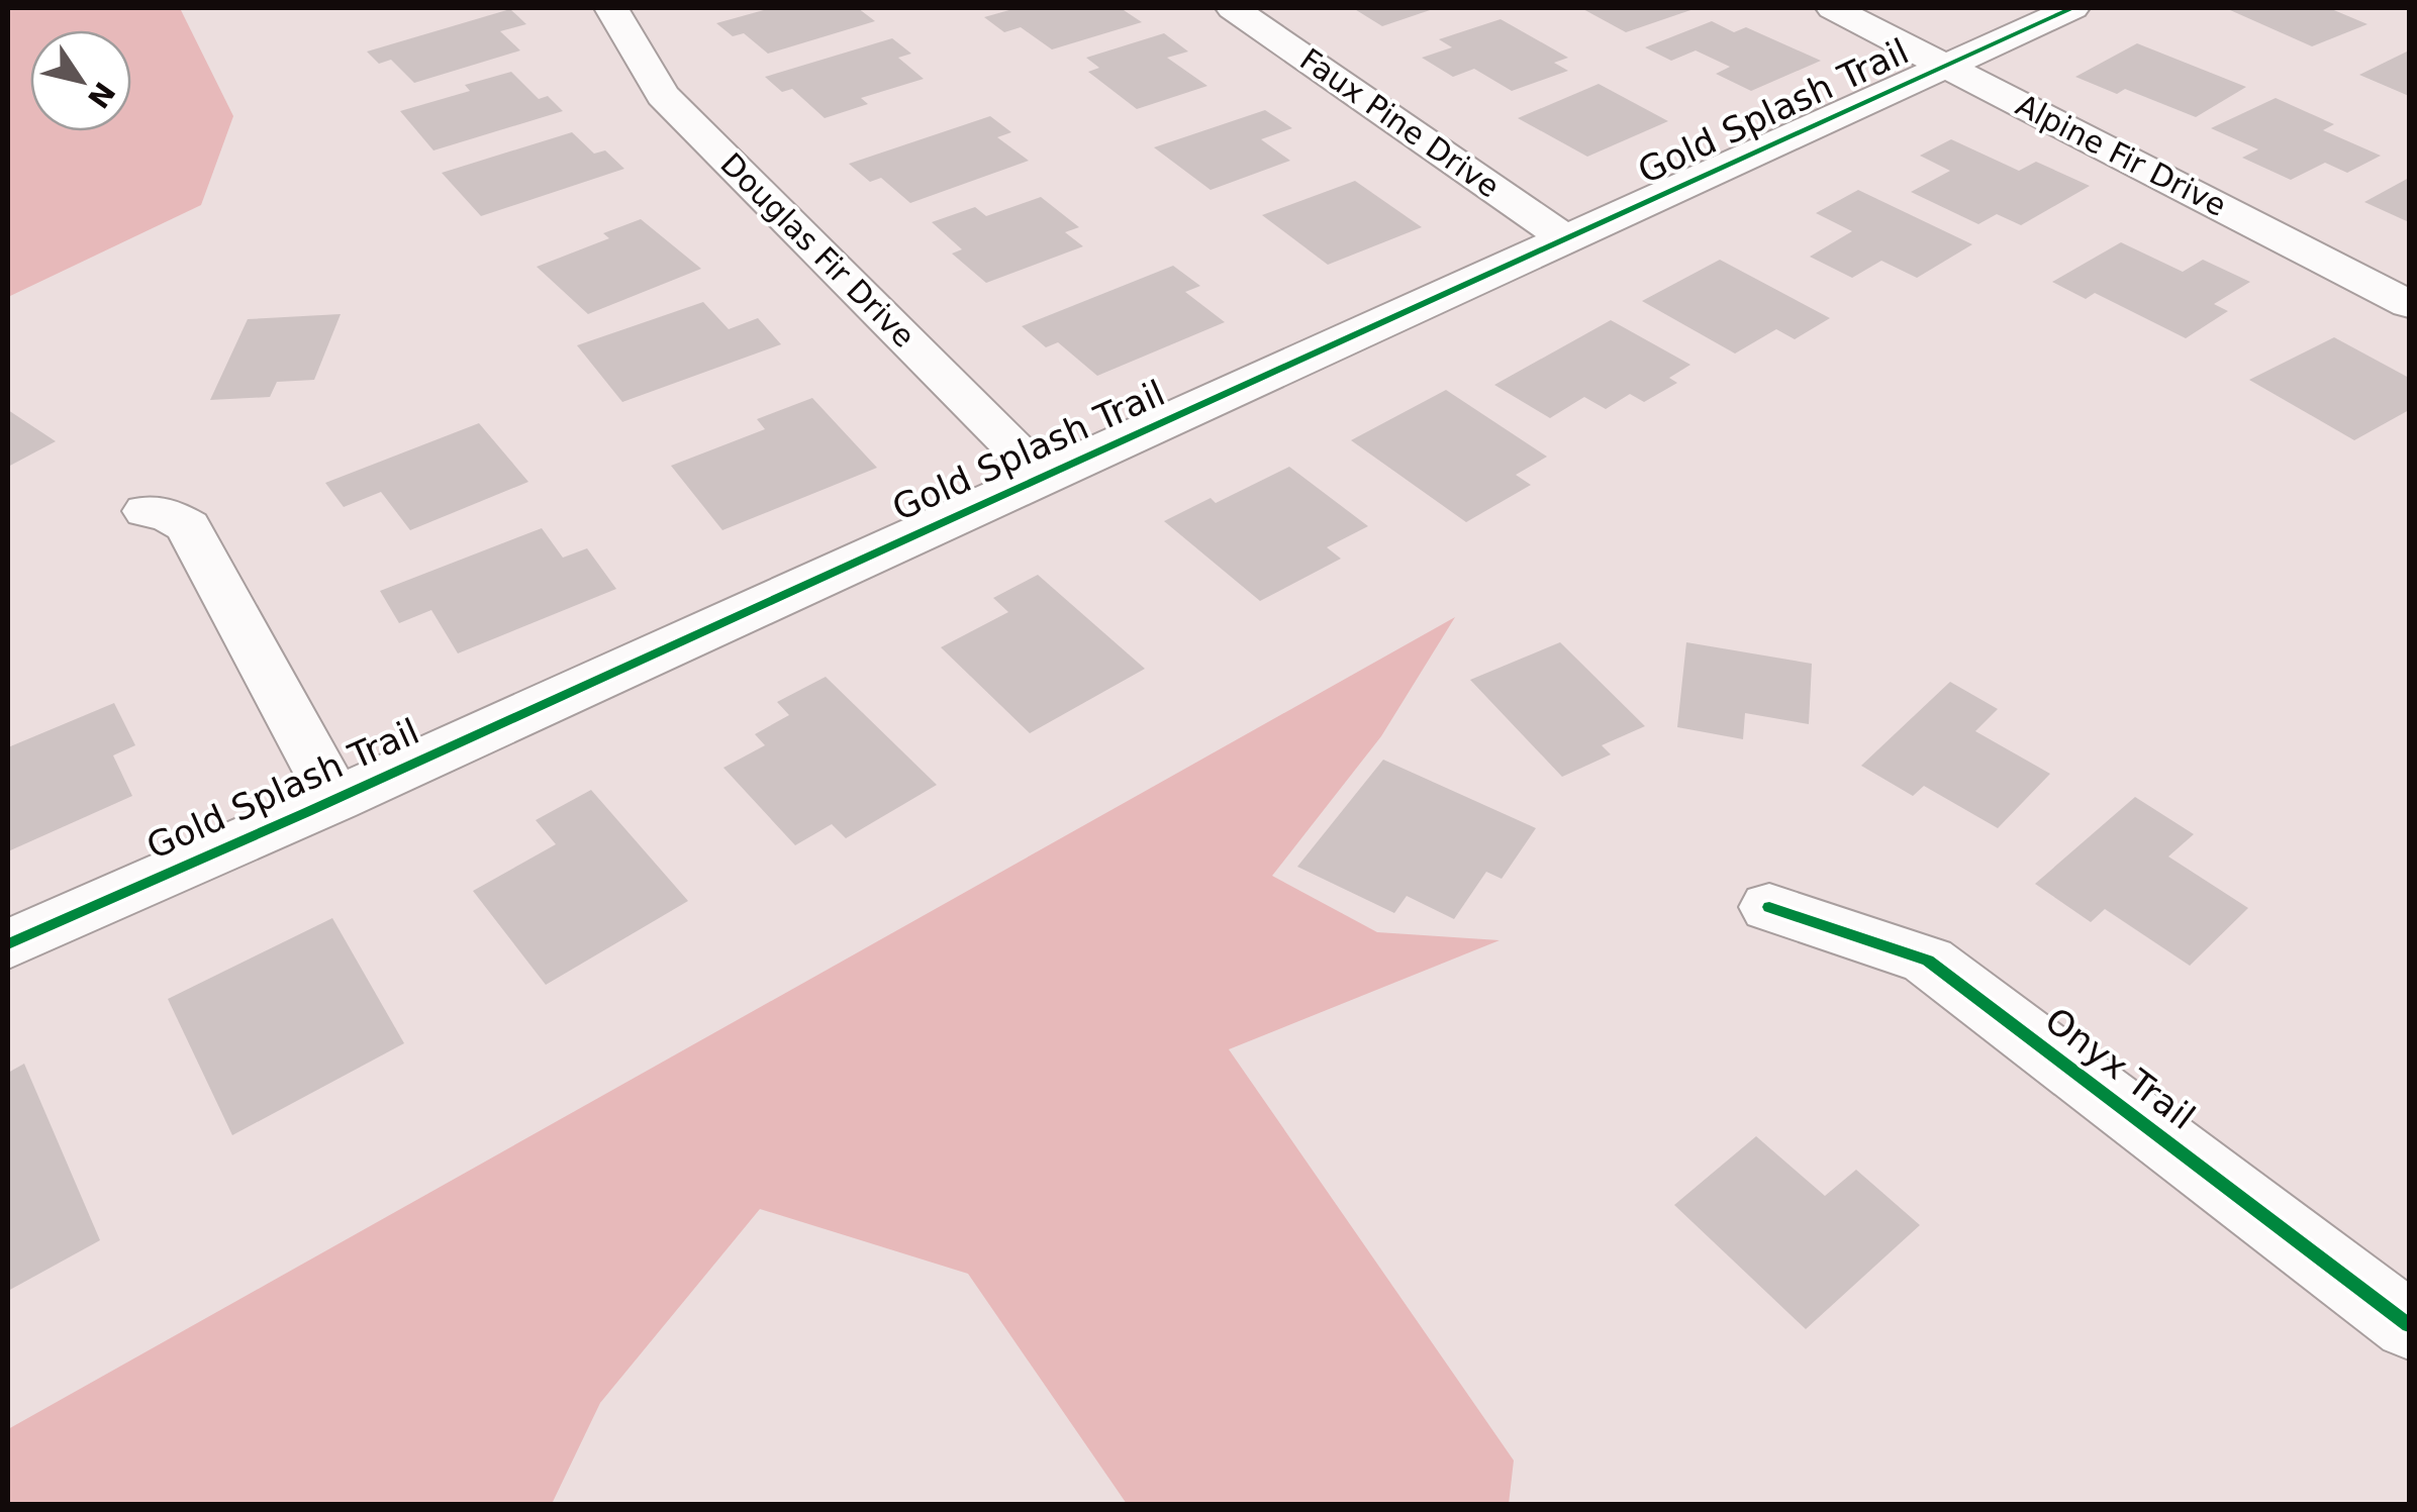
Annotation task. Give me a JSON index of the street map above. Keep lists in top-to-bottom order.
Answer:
{
  "streets": {
    "street": [
      "Gold Splash Trail",
      "Faux Pine Drive",
      "Alpine Fir Drive",
      "Douglas Fir Drive",
      "Onyx Trail"
    ]
  },
  "crossings": [
    ["Gold Splash Trail", "Faux Pine Drive"],
    ["Gold Splash Trail", "Alpine Fir Drive"],
    ["Gold Splash Trail", "Douglas Fir Drive"]
  ],
  "north": "bottom right"
}
